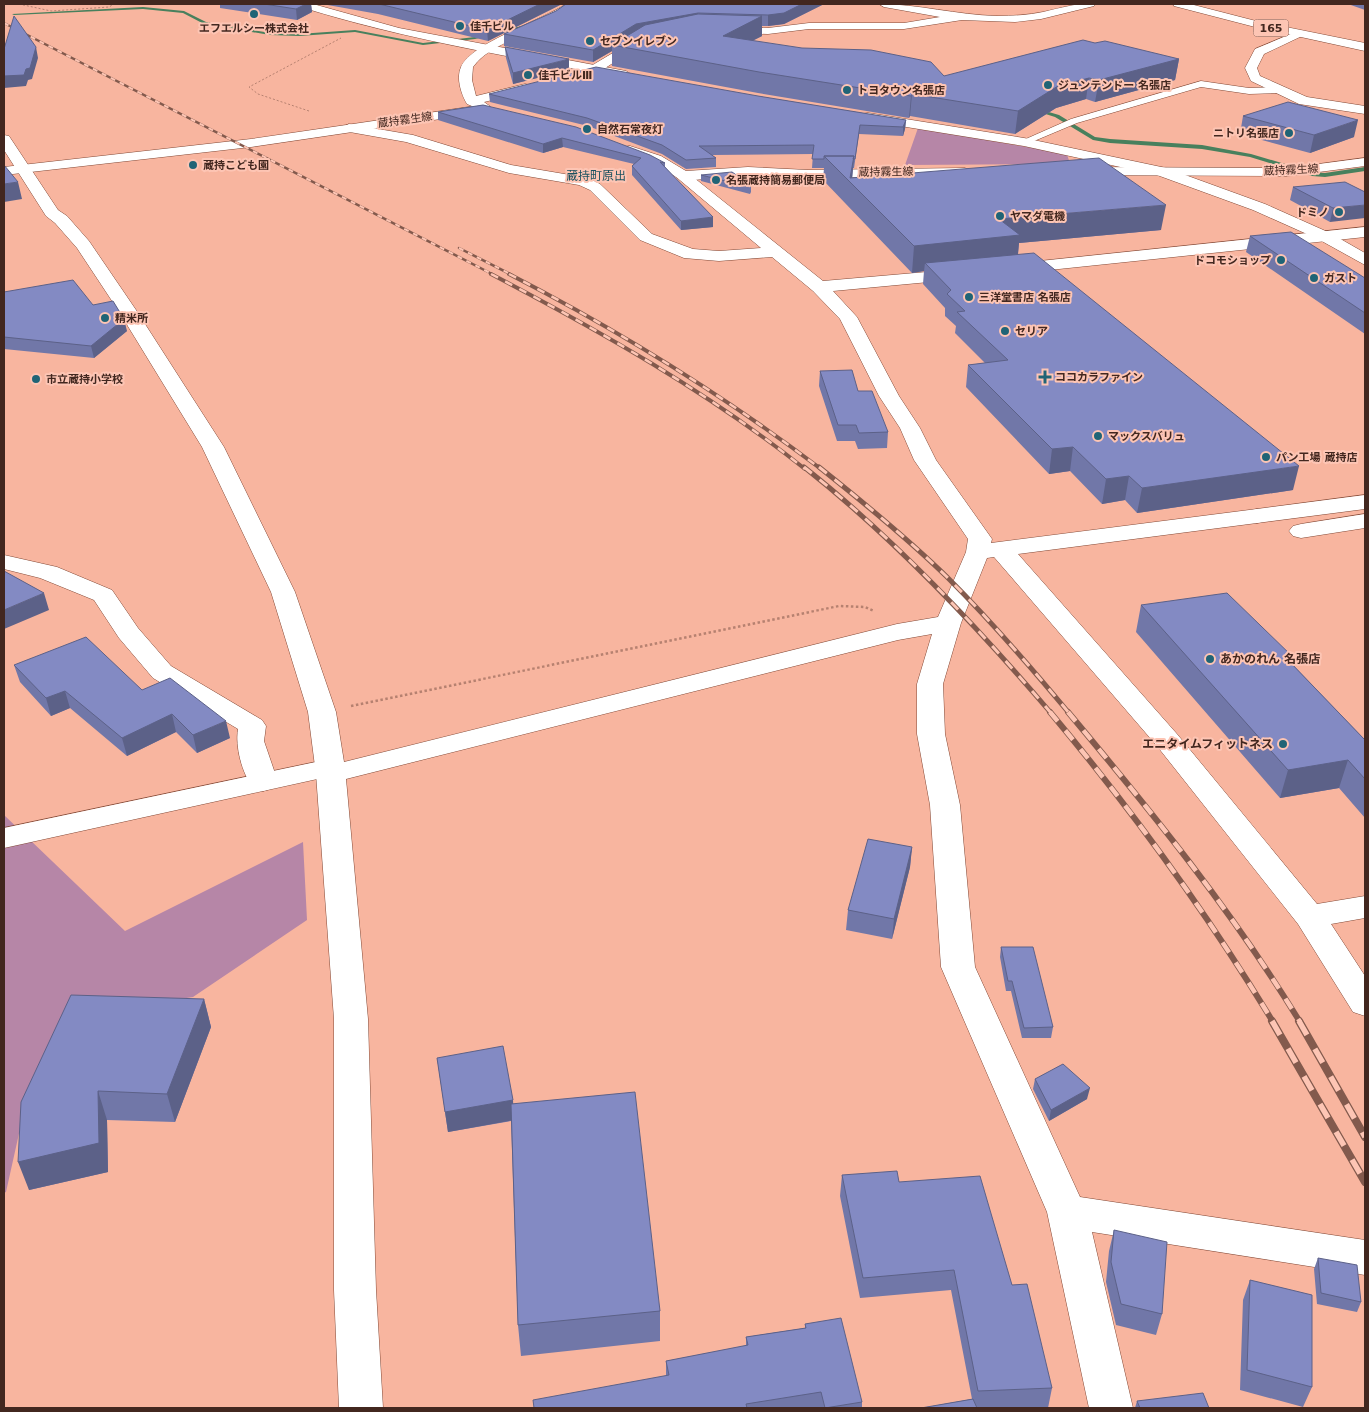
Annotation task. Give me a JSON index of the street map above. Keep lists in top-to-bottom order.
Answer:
{
  "streets": {
    "main road": ["165", "蔵持霧生線"]
  },
  "districts": ["蔵持町原出"],
  "places": {
    "other": [
      "エフエルシー株式会社",
      "佳千ビル",
      "セブンイレブン",
      "佳千ビルⅢ",
      "ジュンテンドー 名張店",
      "トヨタウン名張店",
      "自然石常夜灯",
      "ニトリ名張店",
      "蔵持こども園",
      "名張蔵持簡易郵便局",
      "ドミノ",
      "ヤマダ電機",
      "ドコモショップ",
      "ガスト",
      "三洋堂書店 名張店",
      "精米所",
      "セリア",
      "市立蔵持小学校",
      "マックスバリュ",
      "パン工場 蔵持店",
      "あかのれん 名張店",
      "エニタイムフィットネス"
    ],
    "health": ["ココカラファイン"]
  }
}
